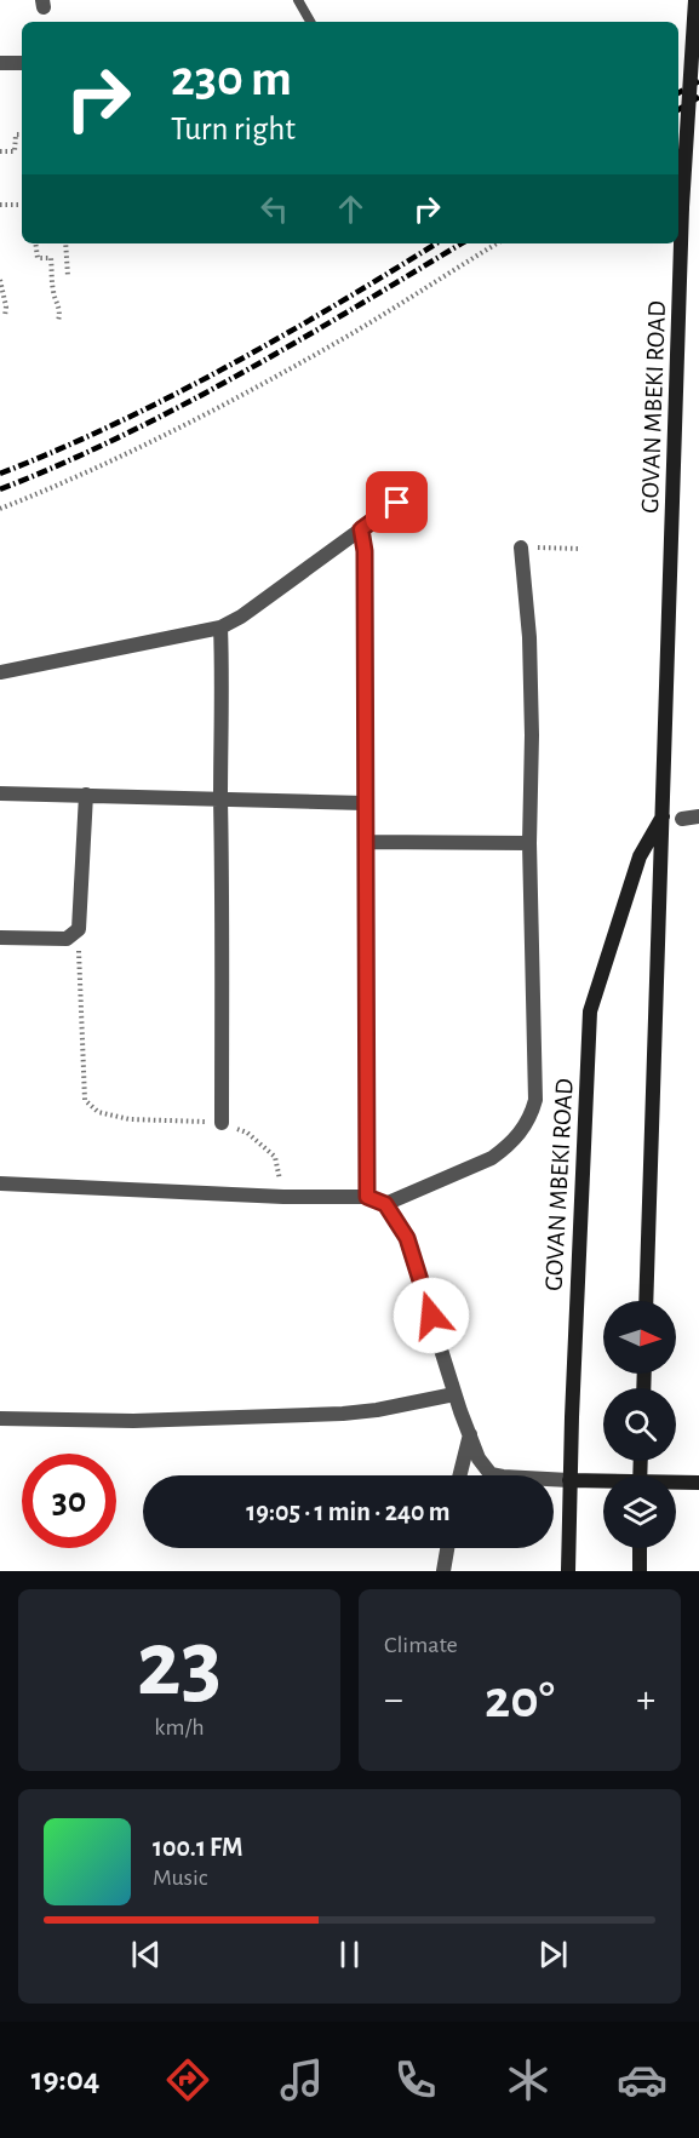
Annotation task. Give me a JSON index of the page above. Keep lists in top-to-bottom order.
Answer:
{
  "streets": {
    "main road": ["GOVAN MBEKI ROAD"]
  },
  "north": "right",
  "page": {
    "turn": ["230 m", "Turn right"],
    "limit": "30",
    "trip": "19:05 · 1 min · 240 m",
    "tile": [
      ["23", "km/h"],
      "Climate"
    ],
    "heat": ["−", "20°", "+"],
    "song": ["100.1 FM", "Music"],
    "tabs": "19:04"
  }
}
